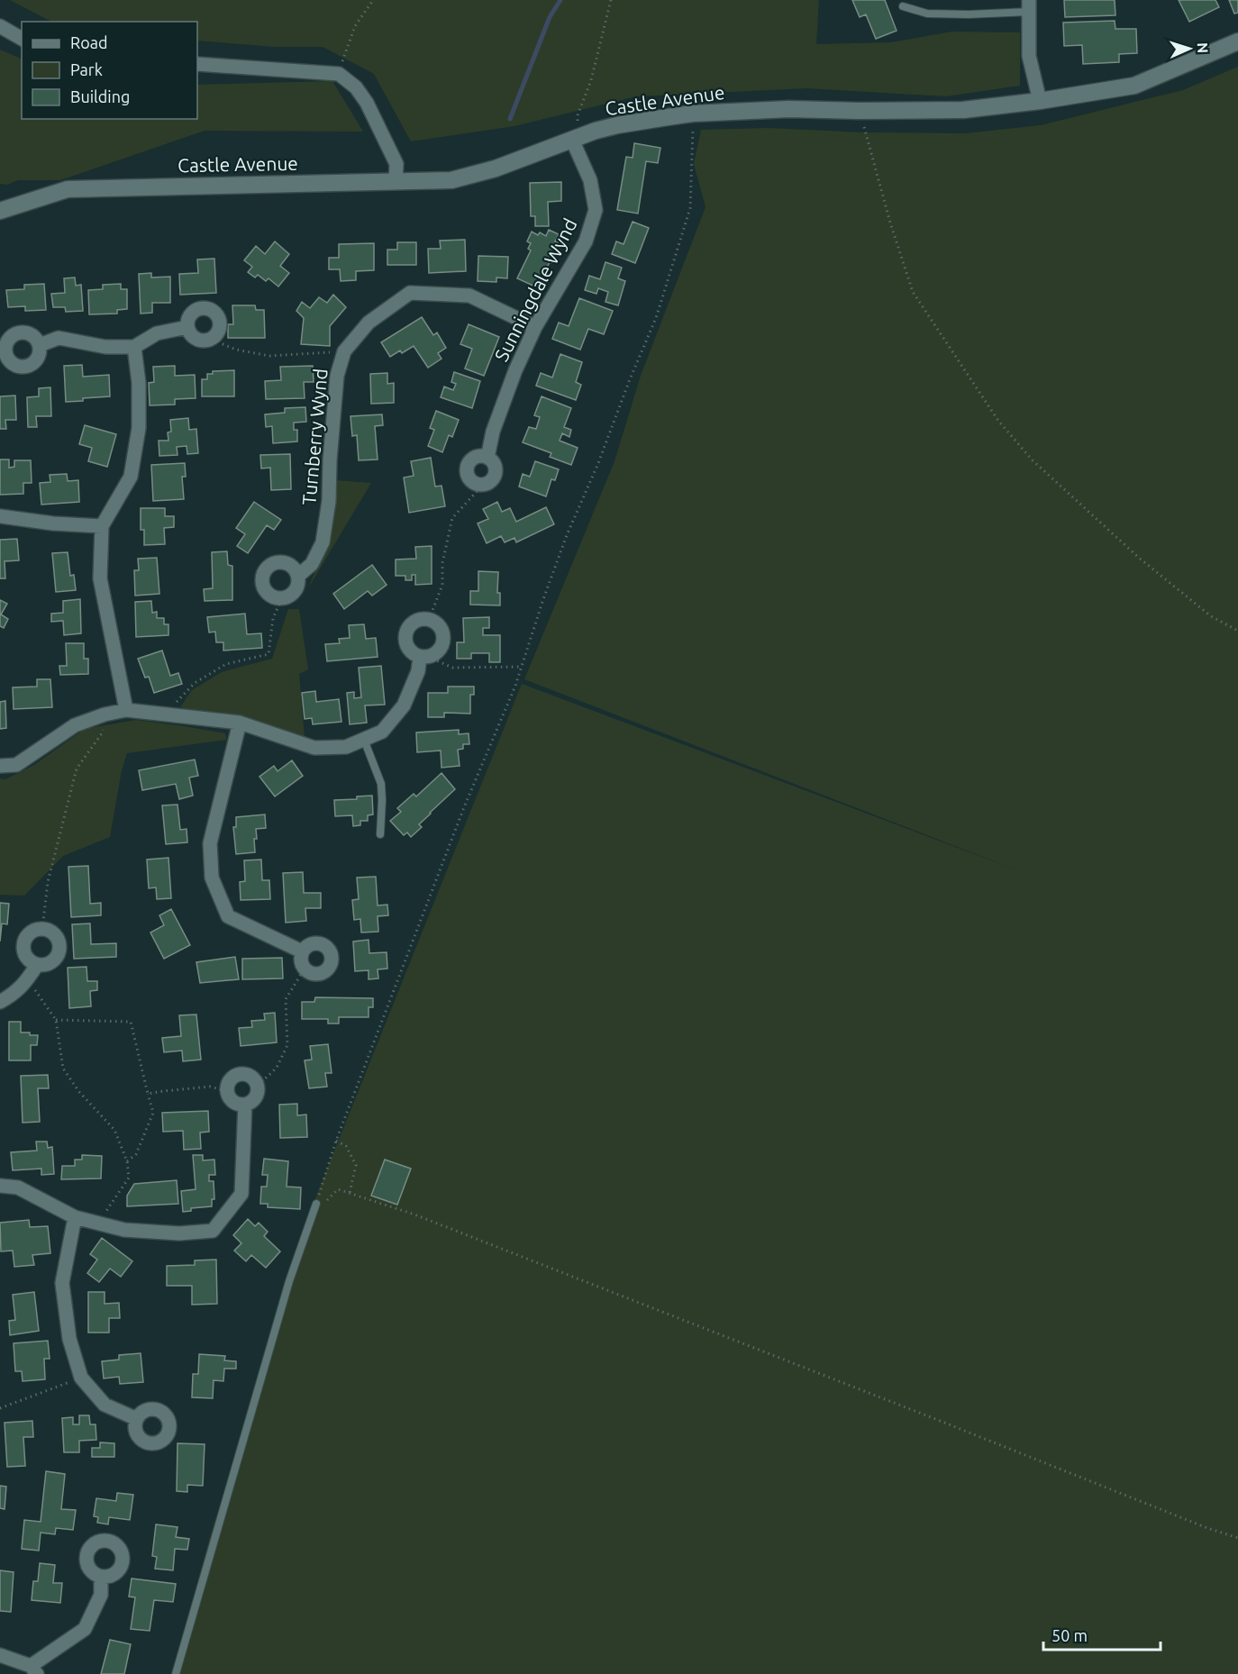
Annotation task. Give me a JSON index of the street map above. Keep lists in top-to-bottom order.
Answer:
{
  "streets": {
    "street": ["Castle Avenue", "Sunningdale Wynd", "Turnberry Wynd"]
  },
  "crossings": [
    ["Castle Avenue", "Sunningdale Wynd"],
    ["Sunningdale Wynd", "Turnberry Wynd"]
  ],
  "legend": ["Road", "Park", "Building"],
  "scale_bar": "50 m",
  "north": "right"
}
